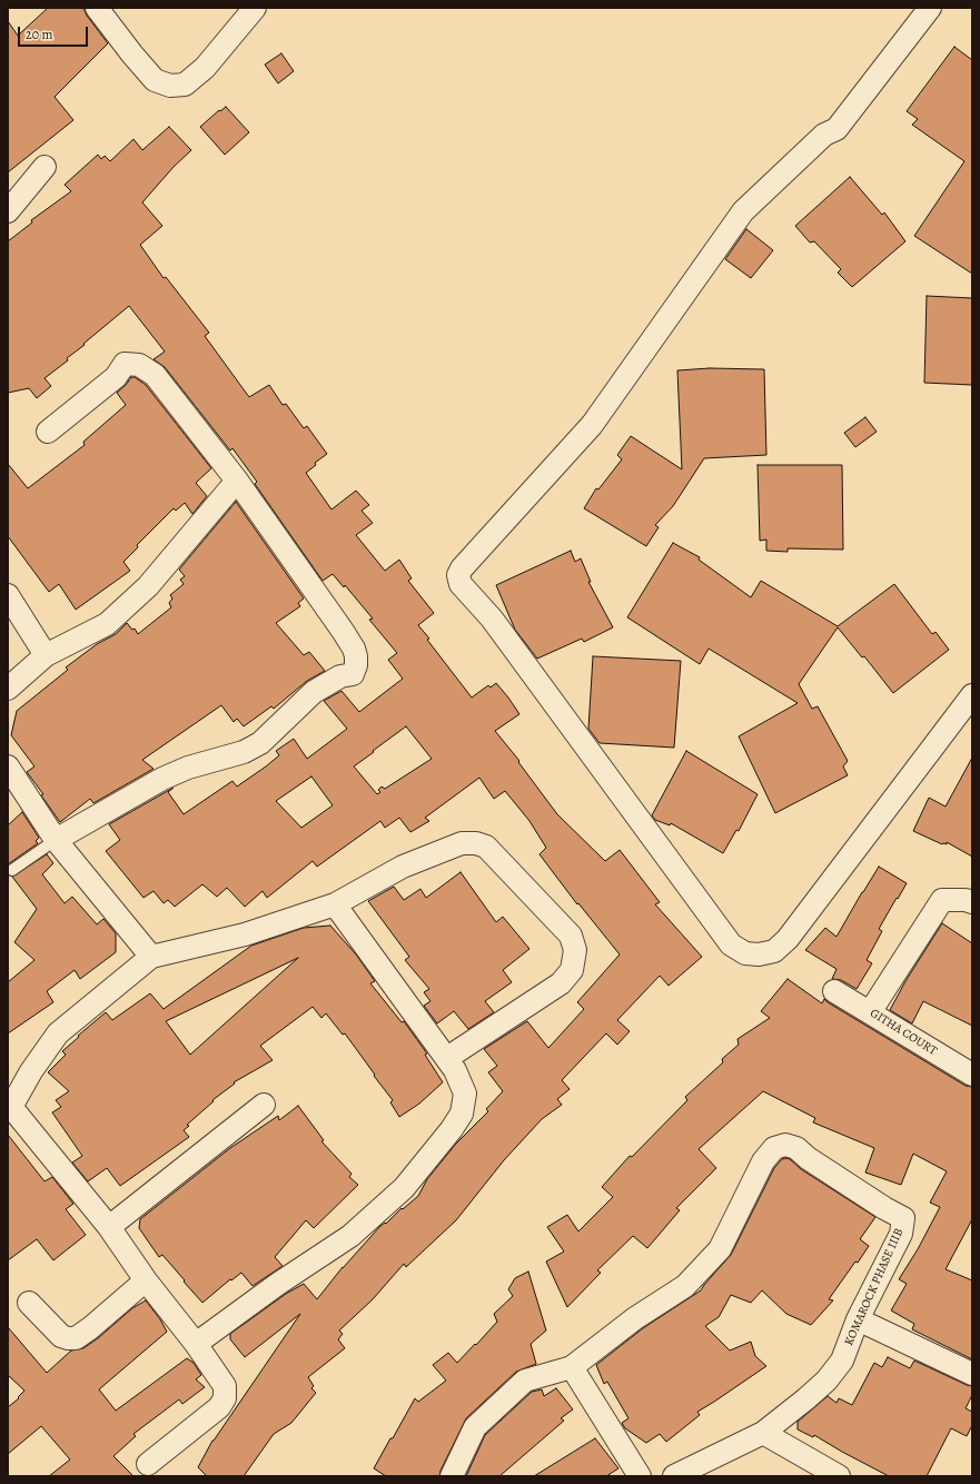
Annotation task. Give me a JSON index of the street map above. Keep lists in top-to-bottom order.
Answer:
{
  "streets": {
    "street": ["GITHA COURT", "KOMAROCK PHASE IIIB"]
  },
  "scale_bar": "20 m"
}
